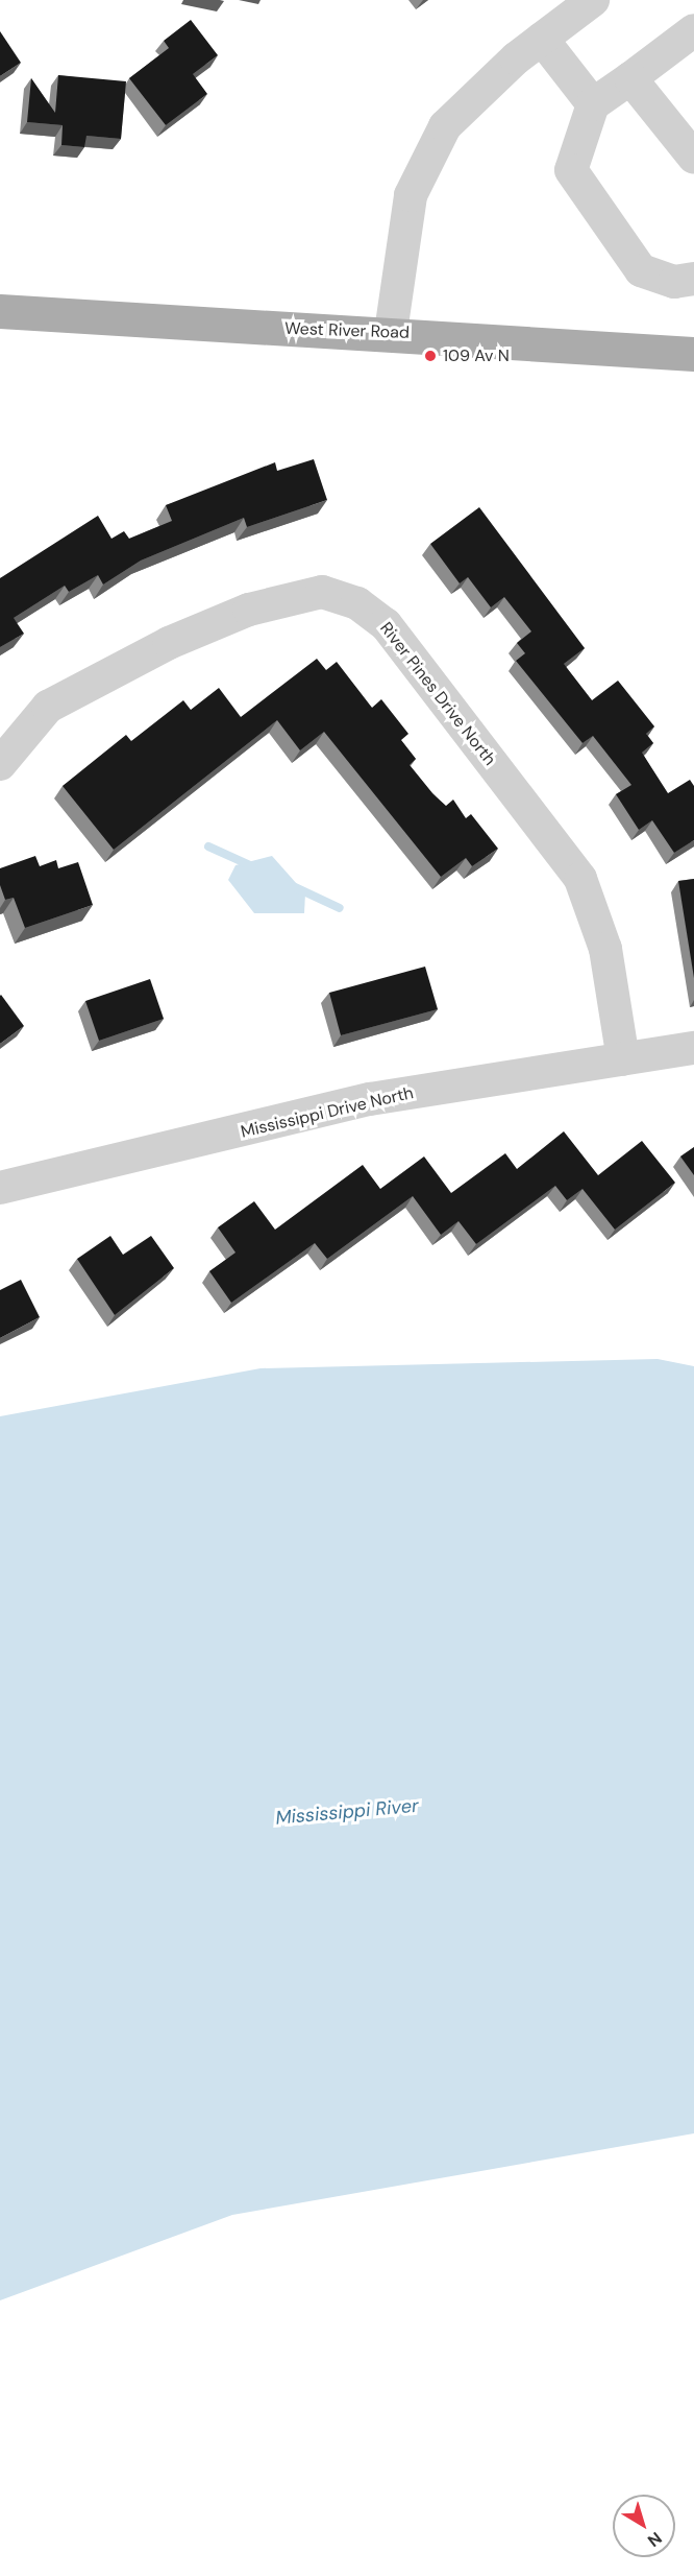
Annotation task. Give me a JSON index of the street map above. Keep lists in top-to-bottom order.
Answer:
{
  "streets": {
    "main road": ["West River Road"],
    "street": ["River Pines Drive North", "Mississippi Drive North"]
  },
  "crossings": [
    ["River Pines Drive North", "Mississippi Drive North"]
  ],
  "water": ["Mississippi River"],
  "places": ["109 Av N"],
  "north": "bottom right"
}
